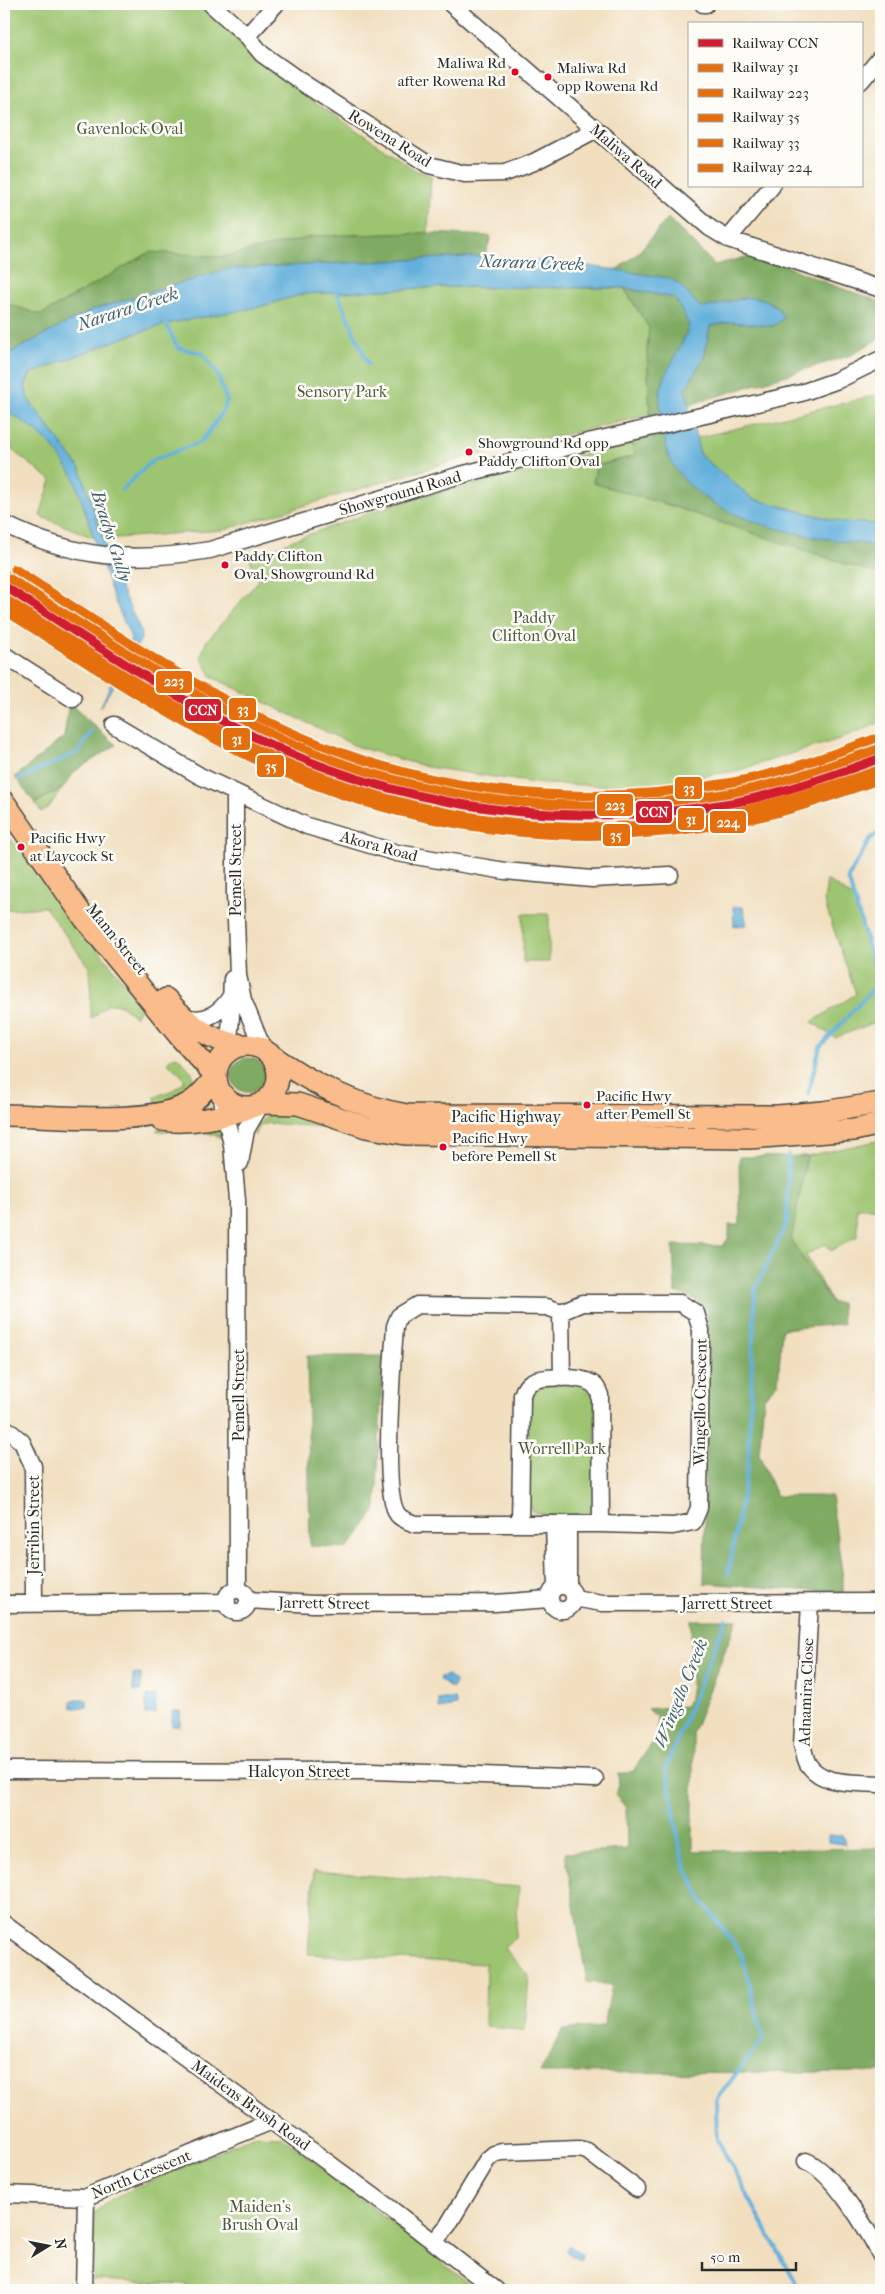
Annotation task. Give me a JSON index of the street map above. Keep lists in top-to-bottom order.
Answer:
{
  "streets": {
    "main road": ["Mann Street", "Pacific Highway"],
    "street": [
      "Rowena Road",
      "Maliwa Road",
      "Showground Road",
      "Akora Road",
      "Pemell Street",
      "Wingello Crescent",
      "Jerribin Street",
      "Jarrett Street",
      "Adnamira Close",
      "Halcyon Street",
      "Maidens Brush Road",
      "North Crescent"
    ]
  },
  "crossings": [
    ["Rowena Road", "Maliwa Road"],
    ["Akora Road", "Pemell Street"],
    ["Pemell Street", "Mann Street"],
    ["Pemell Street", "Pacific Highway"],
    ["Pemell Street", "Jarrett Street"],
    ["Mann Street", "Pacific Highway"],
    ["Jarrett Street", "Adnamira Close"],
    ["Maidens Brush Road", "North Crescent"]
  ],
  "water": ["Narara Creek", "Bradys Gully", "Wingello Creek"],
  "parks": [
    "Gavenlock Oval",
    "Sensory Park",
    "Paddy Clifton Oval",
    "Worrell Park",
    "Maiden's Brush Oval"
  ],
  "places": [
    "Maliwa Rd after Rowena Rd",
    "Maliwa Rd opp Rowena Rd",
    "Showground Rd opp Paddy Clifton Oval",
    "Paddy Clifton Oval, Showground Rd",
    "Pacific Hwy at Laycock St",
    "Pacific Hwy after Pemell St",
    "Pacific Hwy before Pemell St"
  ],
  "lines": [
    "rail line 33",
    "rail line 223",
    "rail line CCN",
    "rail line 31",
    "rail line 224",
    "rail line 35"
  ],
  "legend": [
    "Railway CCN",
    "Railway 31",
    "Railway 223",
    "Railway 35",
    "Railway 33",
    "Railway 224"
  ],
  "scale_bar": "50 m",
  "north": "right"
}
